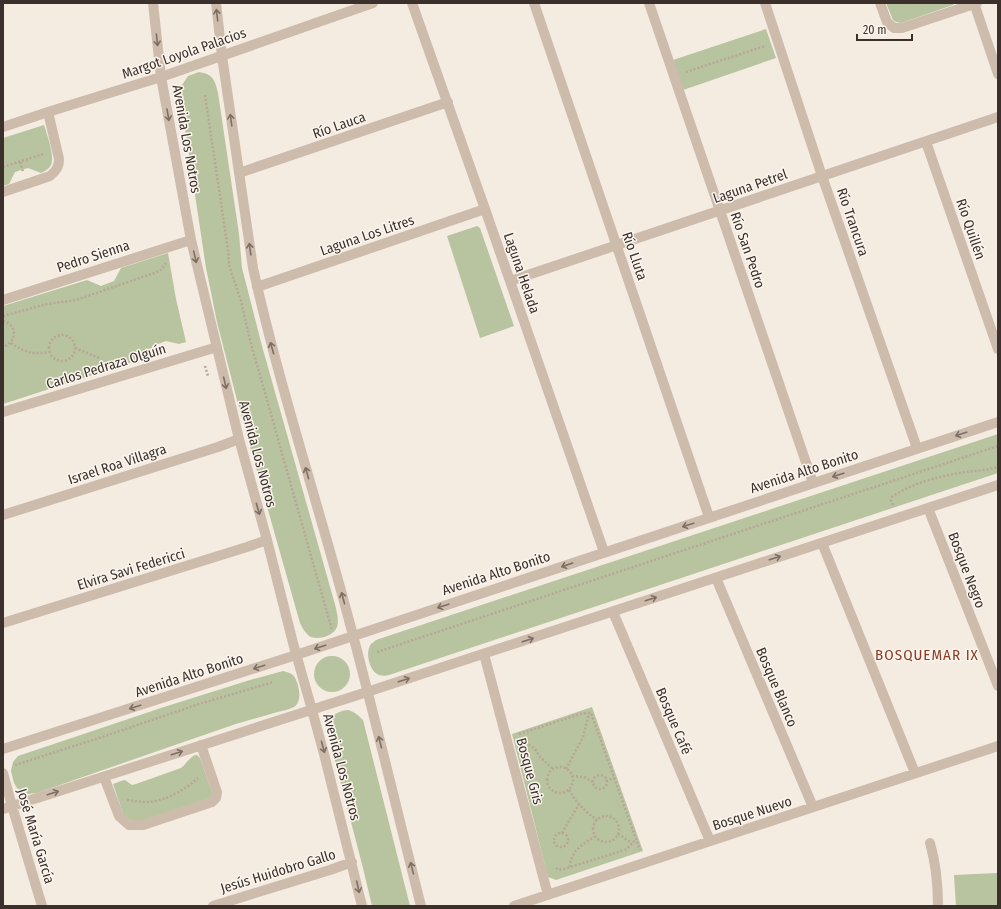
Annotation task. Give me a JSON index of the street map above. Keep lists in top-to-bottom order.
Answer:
{
  "streets": {
    "street": [
      "Margot Loyola Palacios",
      "Río Lauca",
      "Avenida Los Notros",
      "Laguna Petrel",
      "Río Trancura",
      "Río Quillén",
      "Laguna Los Litres",
      "Río San Pedro",
      "Pedro Sienna",
      "Río Lluta",
      "Laguna Helada",
      "Carlos Pedraza Olguín",
      "Israel Roa Villagra",
      "Avenida Alto Bonito",
      "Elvira Savi Federicci",
      "Bosque Negro",
      "Bosque Blanco",
      "Bosque Café",
      "Bosque Gris",
      "Bosque Nuevo",
      "José María García",
      "Jesús Huidobro Gallo"
    ]
  },
  "crossings": [
    ["Margot Loyola Palacios", "Avenida Los Notros"],
    ["Río Lauca", "Laguna Helada"],
    ["Avenida Los Notros", "Pedro Sienna"],
    ["Avenida Los Notros", "Carlos Pedraza Olguín"],
    ["Avenida Los Notros", "Israel Roa Villagra"],
    ["Avenida Los Notros", "Avenida Alto Bonito"],
    ["Avenida Los Notros", "Elvira Savi Federicci"],
    ["Avenida Los Notros", "Jesús Huidobro Gallo"],
    ["Laguna Petrel", "Río Trancura"],
    ["Laguna Petrel", "Río Quillén"],
    ["Laguna Petrel", "Río San Pedro"],
    ["Laguna Petrel", "Río Lluta"],
    ["Laguna Petrel", "Laguna Helada"],
    ["Río Trancura", "Avenida Alto Bonito"],
    ["Laguna Los Litres", "Laguna Helada"],
    ["Río San Pedro", "Avenida Alto Bonito"],
    ["Río Lluta", "Avenida Alto Bonito"],
    ["Laguna Helada", "Avenida Alto Bonito"],
    ["Bosque Blanco", "Bosque Nuevo"],
    ["Bosque Café", "Bosque Nuevo"],
    ["Bosque Gris", "Bosque Nuevo"]
  ],
  "districts": ["BOSQUEMAR IX"],
  "scale_bar": "20 m"
}
